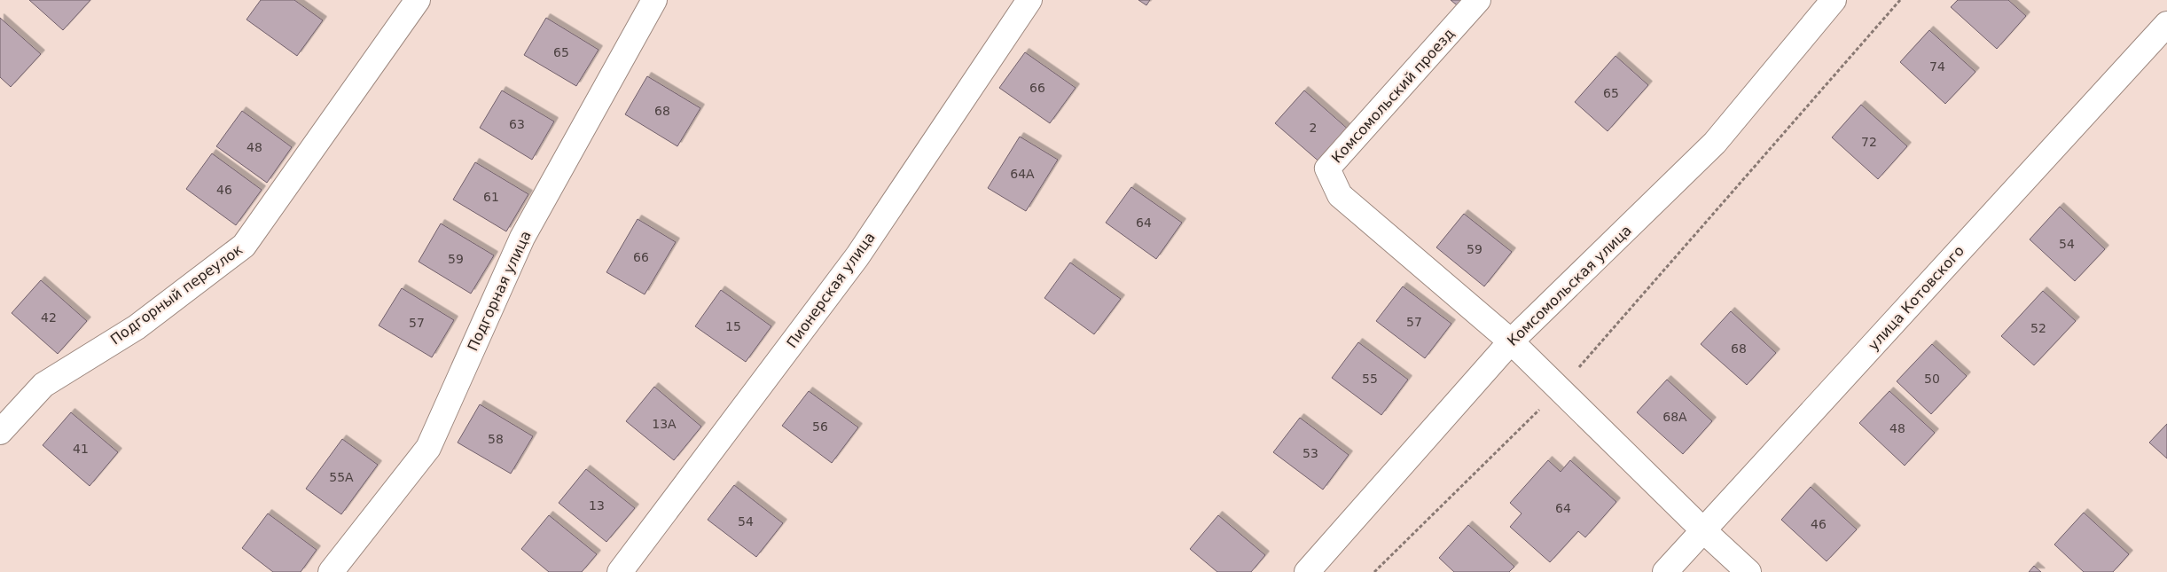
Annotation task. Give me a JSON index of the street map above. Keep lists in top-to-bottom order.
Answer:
{
  "streets": {
    "street": [
      "Комсомольский проезд",
      "Комсомольская улица",
      "Пионерская улица",
      "Подгорная улица",
      "Подгорный переулок",
      "улица Котовского"
    ]
  },
  "crossings": [
    ["Комсомольский проезд", "Комсомольская улица"]
  ],
  "house_numbers": [
    "65",
    "74",
    "66",
    "65",
    "68",
    "63",
    "2",
    "72",
    "48",
    "64А",
    "46",
    "61",
    "64",
    "54",
    "59",
    "66",
    "59",
    "42",
    "57",
    "57",
    "15",
    "52",
    "68",
    "55",
    "50",
    "68А",
    "13А",
    "56",
    "48",
    "58",
    "41",
    "53",
    "55А",
    "13",
    "64",
    "54",
    "46"
  ]
}
